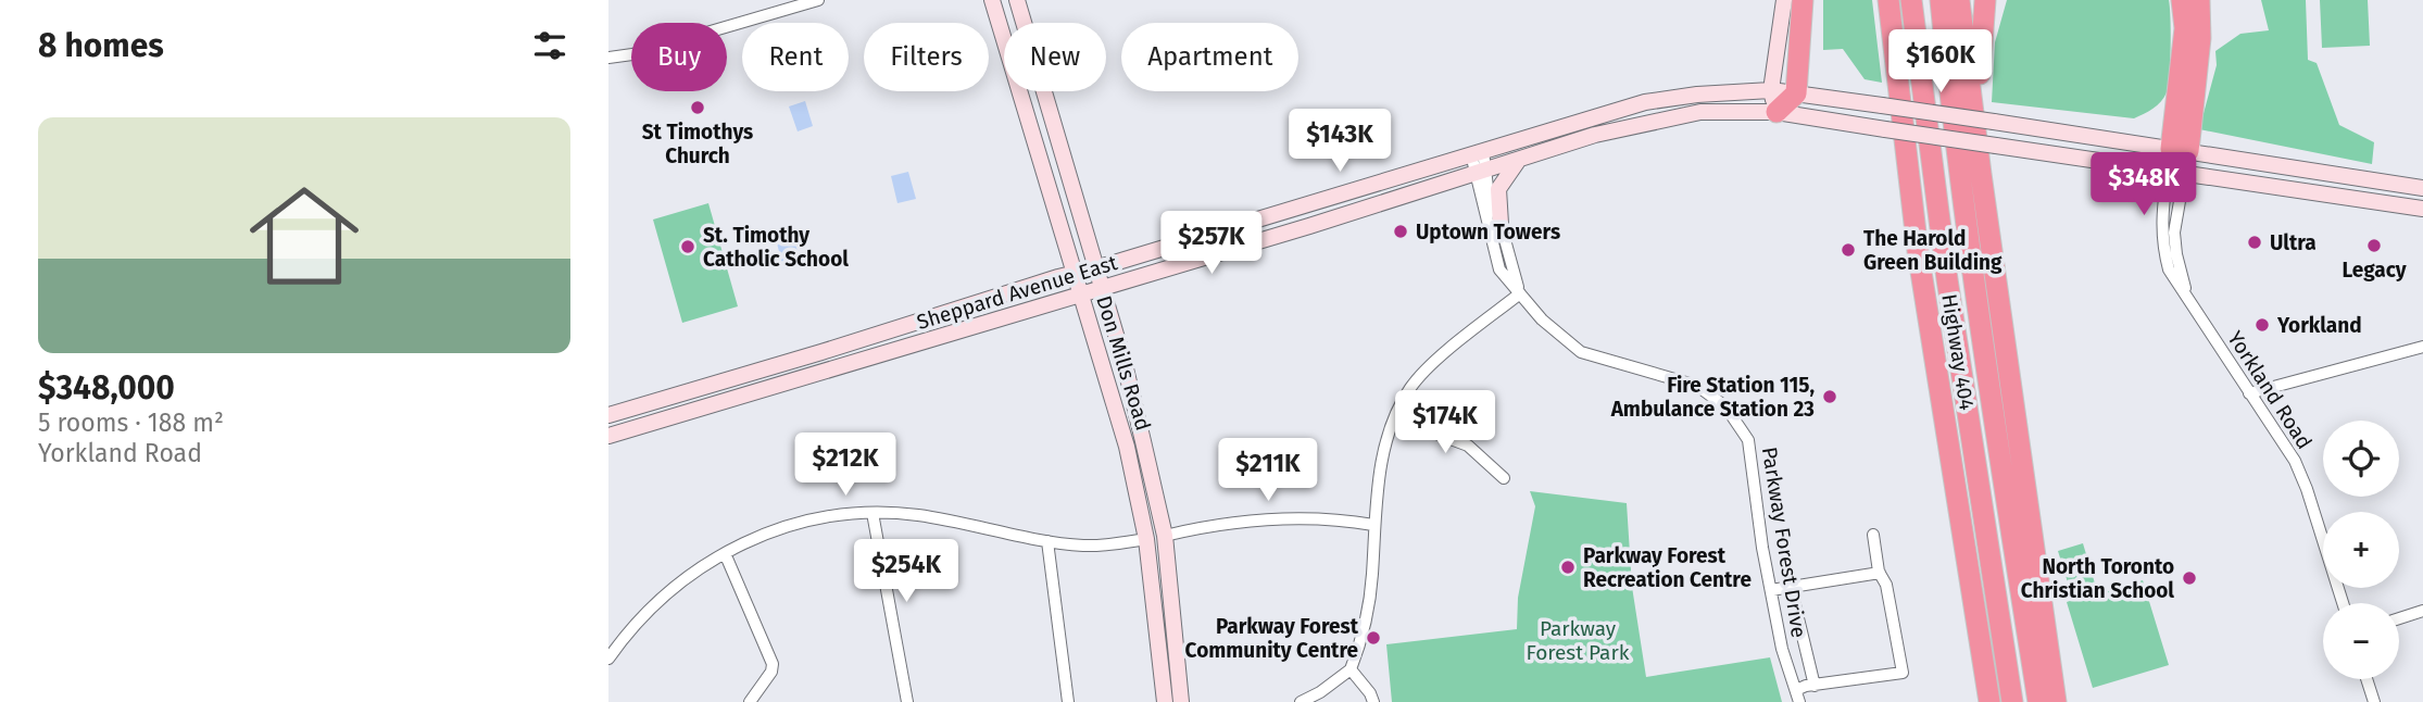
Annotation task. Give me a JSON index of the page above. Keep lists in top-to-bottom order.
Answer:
{
  "streets": {
    "highway": ["Highway 404"],
    "main road": ["Sheppard Avenue East", "Don Mills Road"],
    "street": ["Yorkland Road", "Parkway Forest Drive"]
  },
  "crossings": [
    ["Sheppard Avenue East", "Don Mills Road"],
    ["Sheppard Avenue East", "Parkway Forest Drive"]
  ],
  "parks": ["Parkway Forest Park"],
  "places": [
    "St Timothys Church",
    "Uptown Towers",
    "Ultra",
    "Legacy",
    "St. Timothy Catholic School",
    "The Harold Green Building",
    "Yorkland",
    "Fire Station 115, Ambulance Station 23",
    "Parkway Forest Recreation Centre",
    "North Toronto Christian School",
    "Parkway Forest Community Centre"
  ],
  "page": {
    "heading": "8 homes",
    "chip": [
      "Buy",
      "Rent",
      "Filters",
      "New",
      "Apartment"
    ],
    "price": [
      "$160K",
      "$143K",
      "$348K",
      "$257K",
      "$174K",
      "$212K",
      "$211K",
      "$254K"
    ],
    "list": [
      {
        "name": "$348,000",
        "note": "5 rooms · 188 m² · Yorkland Road"
      }
    ],
    "map_buttons": ["+", "−"]
  }
}
